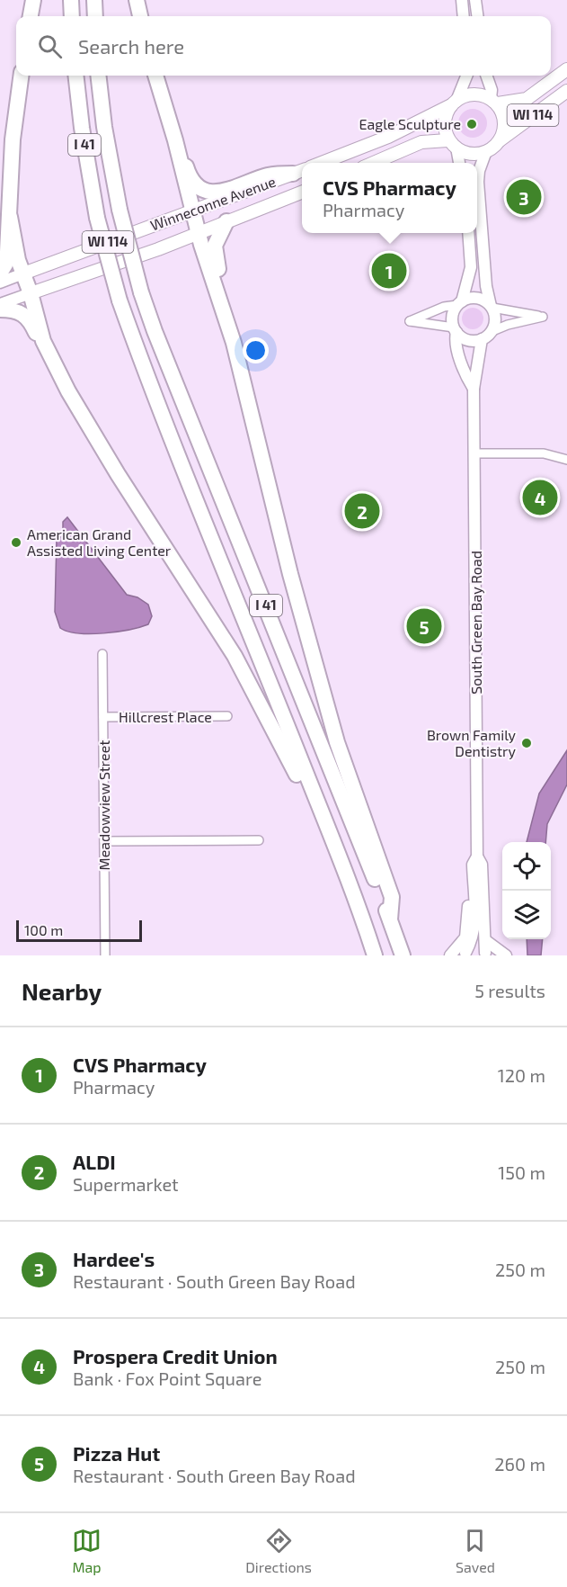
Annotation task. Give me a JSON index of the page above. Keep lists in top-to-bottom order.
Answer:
{
  "streets": {
    "highway": ["I 41"],
    "main road": ["WI 114", "Winneconne Avenue", "South Green Bay Road"],
    "street": ["Hillcrest Place", "Meadowview Street"]
  },
  "crossings": [
    ["Hillcrest Place", "Meadowview Street"]
  ],
  "places": ["Eagle Sculpture", "American Grand Assisted Living Center", "Brown Family Dentistry"],
  "scale_bar": "100 m",
  "page": {
    "search": "Search here",
    "popup": ["CVS Pharmacy", "Pharmacy"],
    "pins": [
      "3",
      "1",
      "4",
      "2",
      "5"
    ],
    "scale": "100 m",
    "heading": ["Nearby", "5 results"],
    "list": [
      {
        "mark": "1",
        "name": "CVS Pharmacy",
        "note": "Pharmacy",
        "value": "120 m"
      },
      {
        "mark": "2",
        "name": "ALDI",
        "note": "Supermarket",
        "value": "150 m"
      },
      {
        "mark": "3",
        "name": "Hardee's",
        "note": "Restaurant · South Green Bay Road",
        "value": "250 m"
      },
      {
        "mark": "4",
        "name": "Prospera Credit Union",
        "note": "Bank · Fox Point Square",
        "value": "250 m"
      },
      {
        "mark": "5",
        "name": "Pizza Hut",
        "note": "Restaurant · South Green Bay Road",
        "value": "260 m"
      }
    ],
    "nav": ["Map", "Directions", "Saved"]
  }
}
